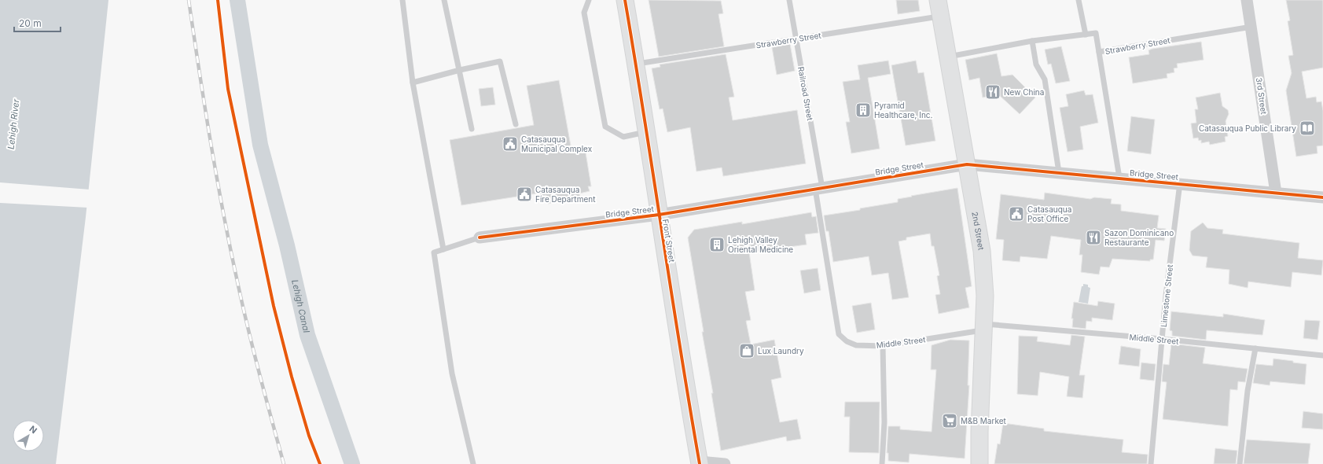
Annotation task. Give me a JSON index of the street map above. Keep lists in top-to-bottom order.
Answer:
{
  "streets": {
    "main road": ["2nd Street", "Front Street"],
    "street": ["3rd Street", "Bridge Street"],
    "lane": [
      "Strawberry Street",
      "Railroad Street",
      "Limestone Street",
      "Middle Street"
    ]
  },
  "crossings": [
    ["Strawberry Street", "Railroad Street"],
    ["Strawberry Street", "3rd Street"],
    ["Strawberry Street", "2nd Street"],
    ["Strawberry Street", "Front Street"],
    ["Railroad Street", "Bridge Street"],
    ["Railroad Street", "Middle Street"],
    ["3rd Street", "Bridge Street"],
    ["Bridge Street", "2nd Street"],
    ["Bridge Street", "Front Street"],
    ["Bridge Street", "Limestone Street"],
    ["2nd Street", "Middle Street"],
    ["Limestone Street", "Middle Street"]
  ],
  "water": ["Lehigh River", "Lehigh Canal"],
  "places": {
    "restaurant": ["New China", "Sazon Dominicano Restaurante"],
    "building": ["Pyramid Healthcare, Inc.", "Lehigh Valley Oriental Medicine"],
    "library": ["Catasauqua Public Library"],
    "public building": ["Catasauqua Municipal Complex", "Catasauqua Fire Department", "Catasauqua Post Office"],
    "shop": ["Lux Laundry"],
    "supermarket": ["M&B Market"]
  },
  "scale_bar": "20 m",
  "north": "top right"
}
